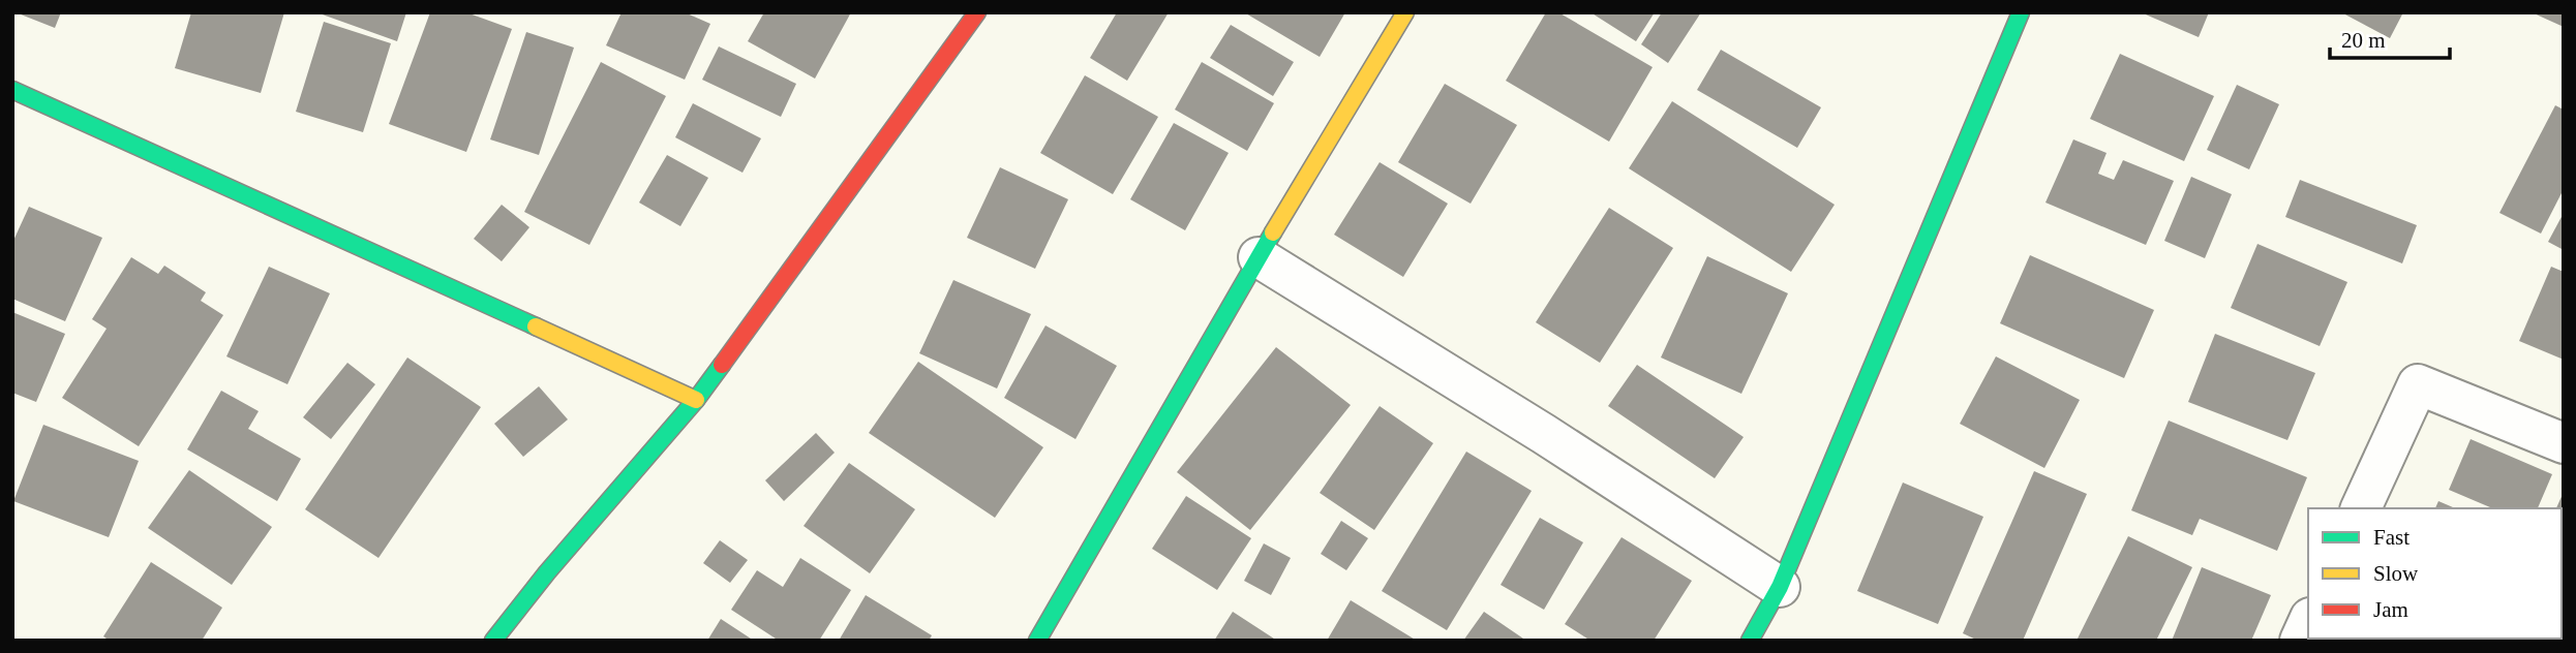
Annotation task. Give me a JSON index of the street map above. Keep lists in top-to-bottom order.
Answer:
{
  "legend": ["Fast", "Slow", "Jam"],
  "scale_bar": "20 m"
}
